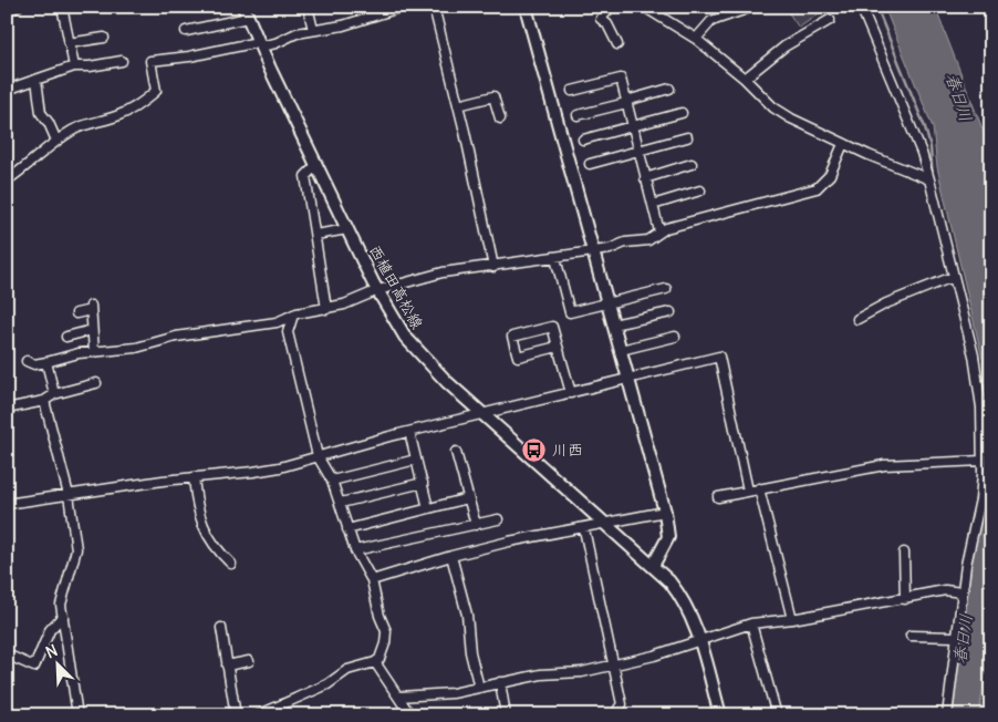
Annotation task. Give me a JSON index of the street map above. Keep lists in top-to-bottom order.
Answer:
{
  "streets": {
    "main road": ["西植田高松線"]
  },
  "water": ["春日川"],
  "places": {
    "bus stop": ["川西"]
  },
  "north": "top left"
}
